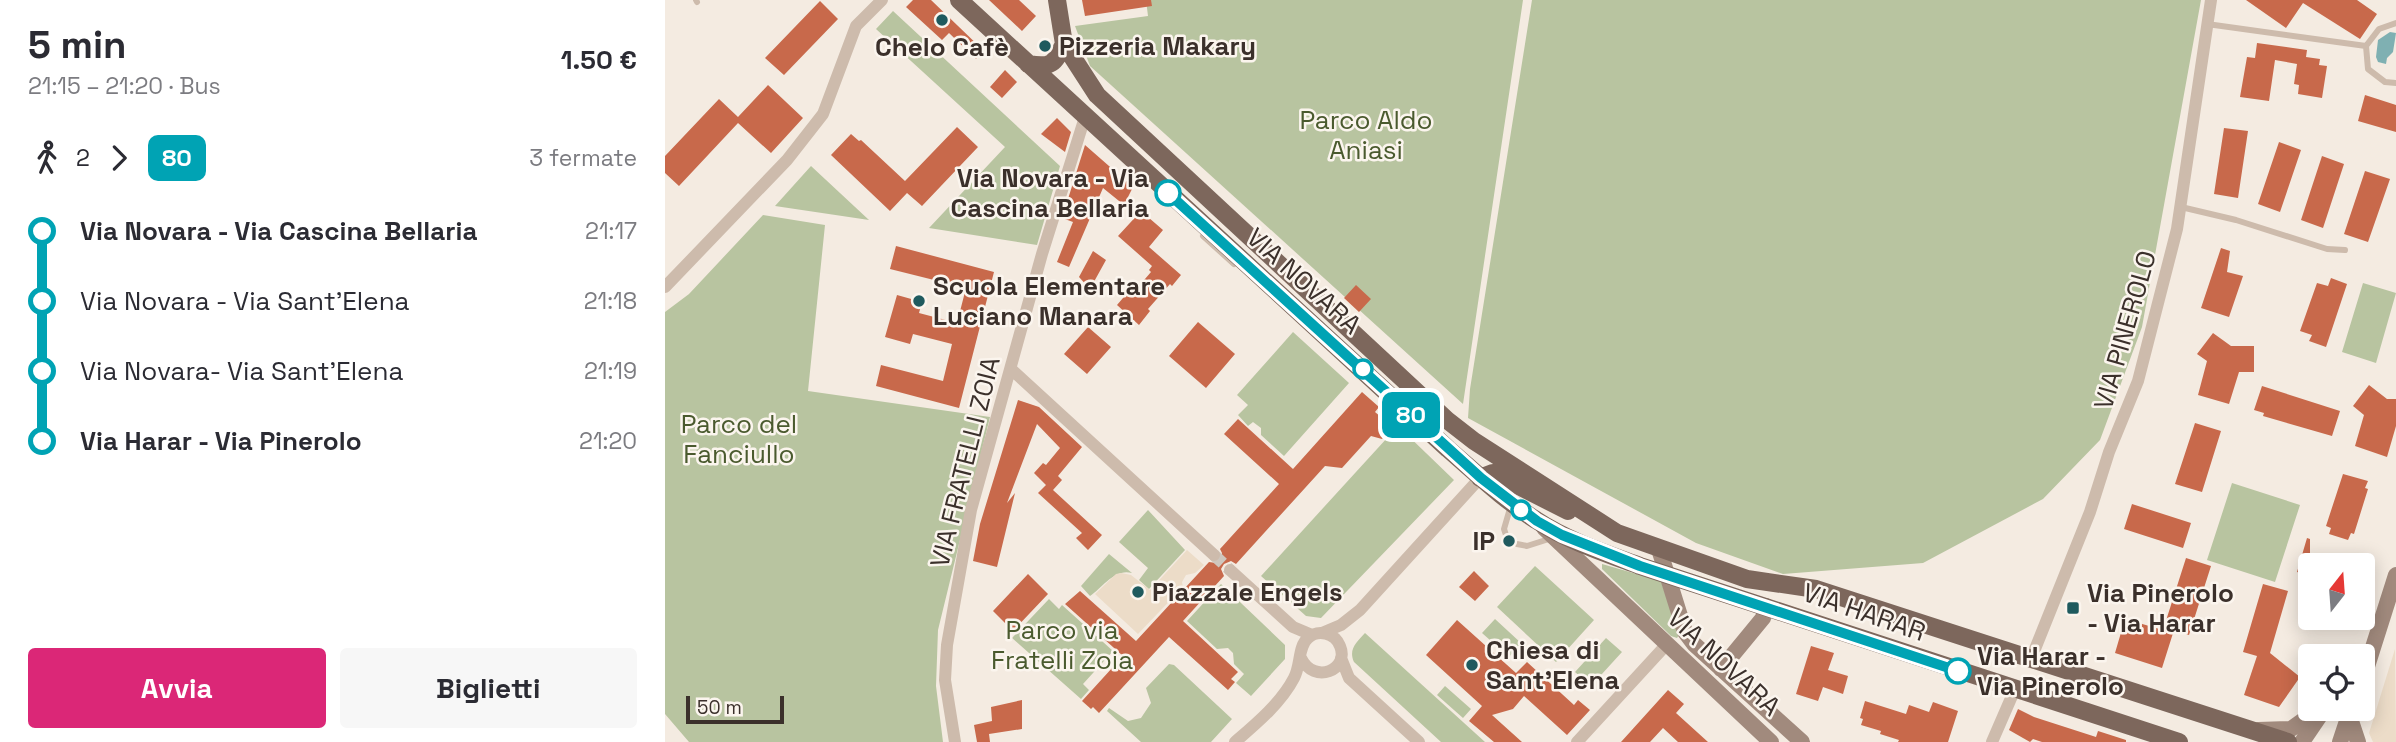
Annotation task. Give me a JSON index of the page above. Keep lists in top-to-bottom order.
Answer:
{
  "streets": {
    "main road": ["VIA NOVARA", "VIA HARAR"],
    "street": ["VIA PINEROLO", "VIA FRATELLI ZOIA"]
  },
  "crossings": [
    ["VIA NOVARA", "VIA FRATELLI ZOIA"],
    ["VIA NOVARA", "VIA HARAR"],
    ["VIA PINEROLO", "VIA HARAR"]
  ],
  "parks": ["Parco Aldo Aniasi", "Parco del Fanciullo", "Parco via Fratelli Zoia"],
  "places": {
    "other": [
      "Chelo Cafè",
      "Pizzeria Makary",
      "Via Novara - Via Cascina Bellaria",
      "Scuola Elementare Luciano Manara",
      "IP",
      "Piazzale Engels",
      "Chiesa di Sant'Elena",
      "Via Harar - Via Pinerolo"
    ],
    "transit": ["Via Pinerolo - Via Harar"]
  },
  "lines": ["bus line 80"],
  "scale_bar": "50 m",
  "north": "top",
  "page": {
    "heading": ["5 min", "21:15 – 21:20 · Bus", "1.50 €"],
    "on_map": "80",
    "legs": ["2", "80", "3 fermate"],
    "list": [
      {
        "name": "Via Novara - Via Cascina Bellaria",
        "value": "21:17"
      },
      {
        "name": "Via Novara - Via Sant'Elena",
        "value": "21:18"
      },
      {
        "name": "Via Novara- Via Sant'Elena",
        "value": "21:19"
      },
      {
        "name": "Via Harar - Via Pinerolo",
        "value": "21:20"
      }
    ],
    "buttons": ["Avvia", "Biglietti"],
    "scale": "50 m"
  }
}
